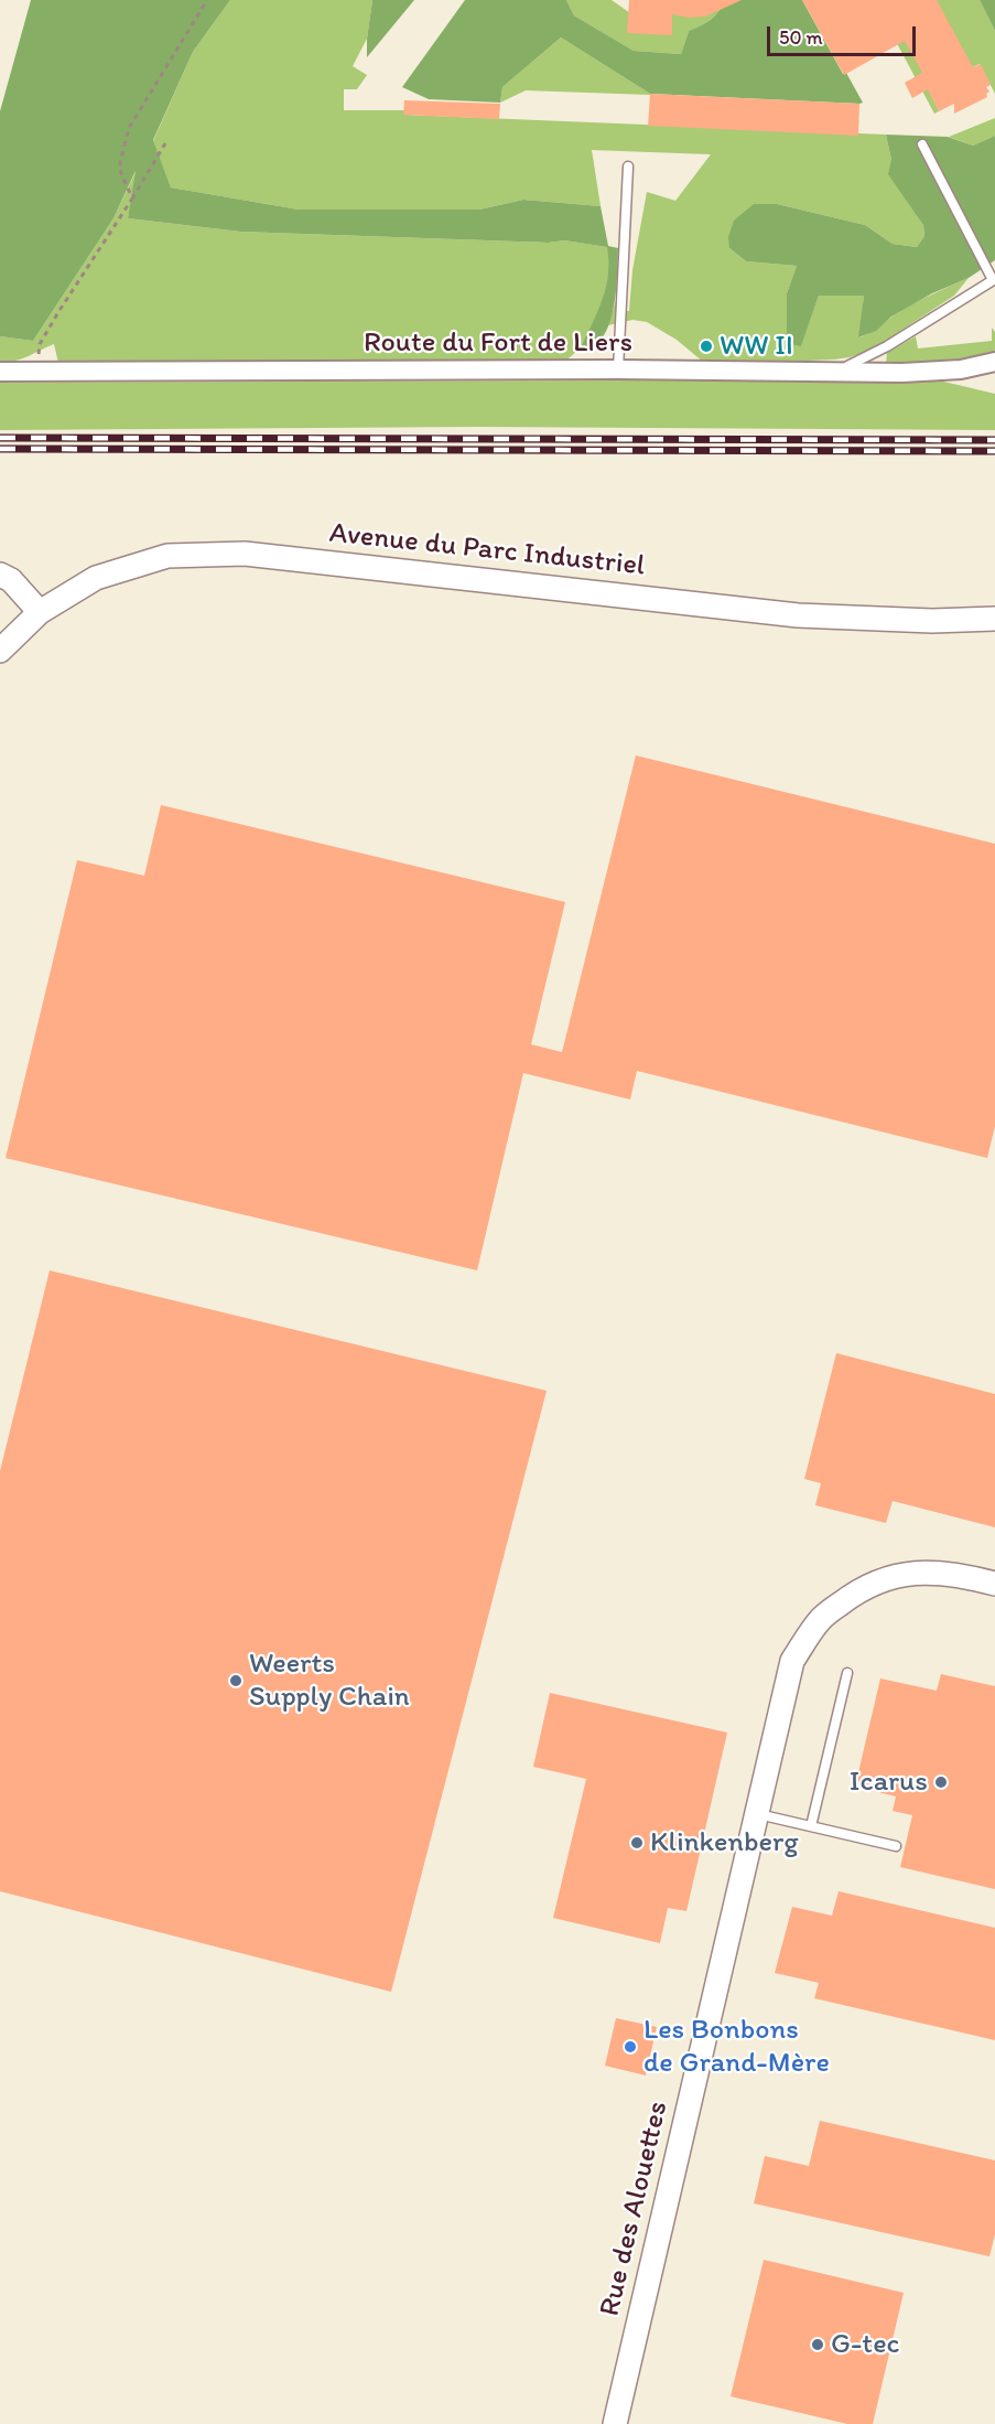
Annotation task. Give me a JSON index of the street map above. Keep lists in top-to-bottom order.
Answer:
{
  "streets": {
    "street": ["Route du Fort de Liers", "Avenue du Parc Industriel", "Rue des Alouettes"]
  },
  "places": [
    "WW II",
    "Weerts Supply Chain",
    "Icarus",
    "Klinkenberg",
    "Les Bonbons de Grand-Mère",
    "G-tec"
  ],
  "scale_bar": "50 m"
}
